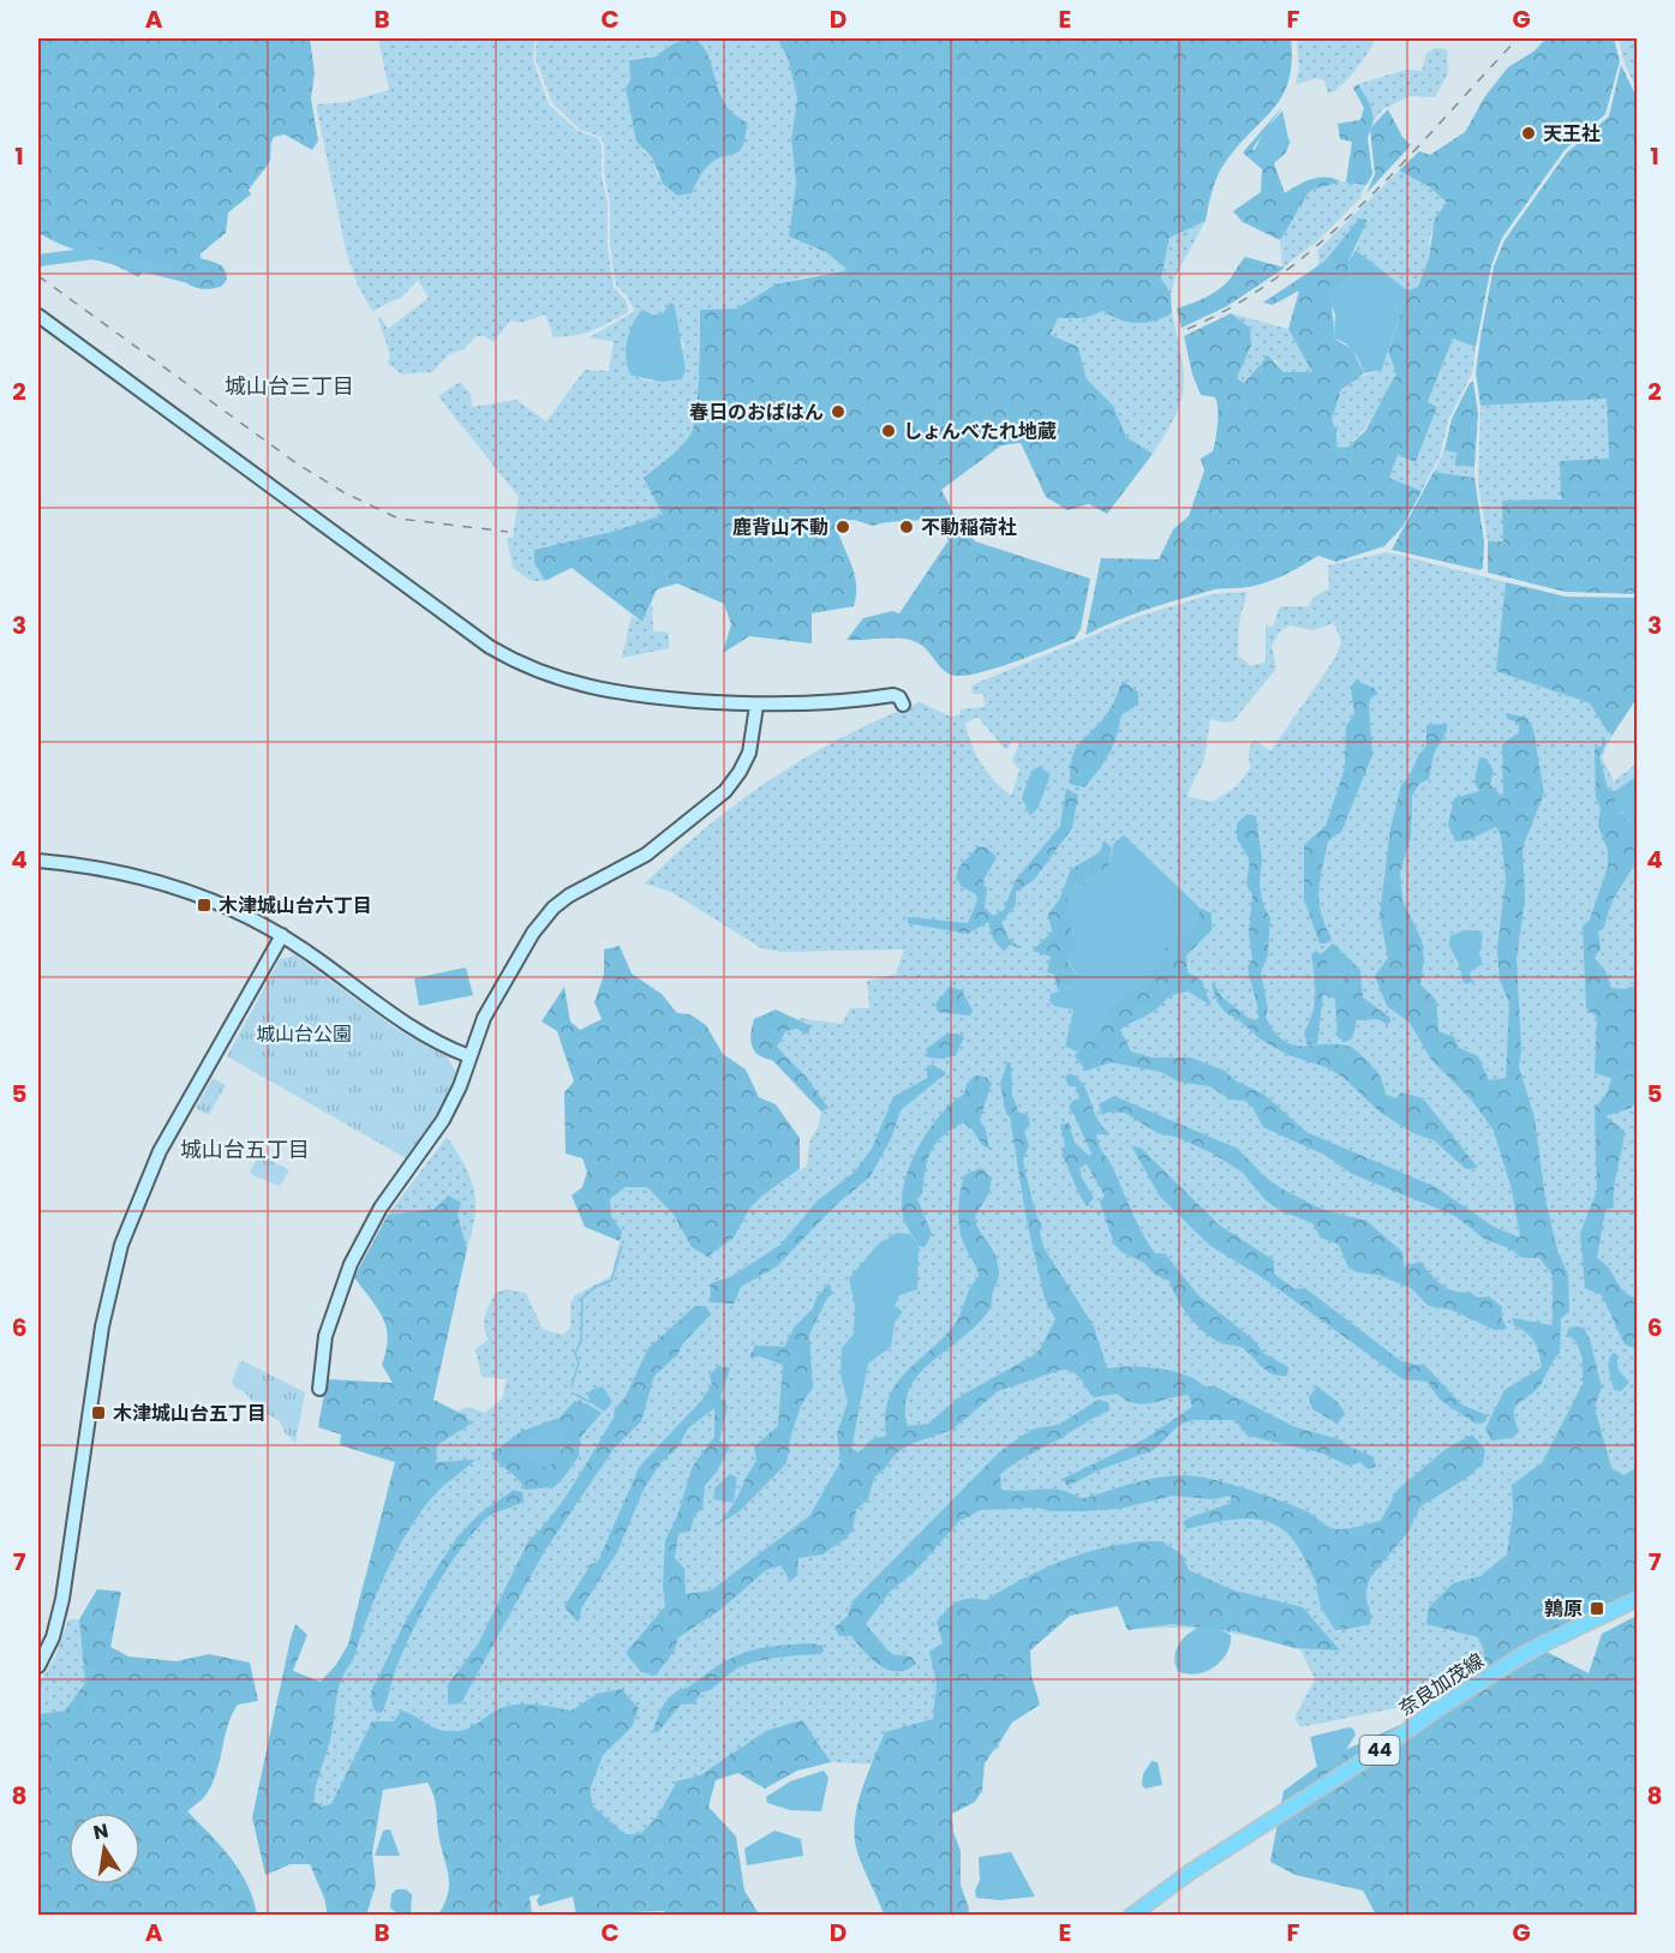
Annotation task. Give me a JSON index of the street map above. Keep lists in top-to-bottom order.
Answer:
{
  "streets": {
    "main road": ["奈良加茂線", "44"]
  },
  "districts": ["城山台三丁目", "城山台五丁目"],
  "parks": ["城山台公園"],
  "places": {
    "other": [
      "天王社",
      "春日のおばはん",
      "しょんべたれ地蔵",
      "鹿背山不動",
      "不動稲荷社"
    ],
    "transit": ["木津城山台六丁目", "木津城山台五丁目", "鶉原"]
  },
  "north": "top",
  "grid": {
    "columns": [
      "A",
      "B",
      "C",
      "D",
      "E",
      "F",
      "G"
    ],
    "rows": [
      "1",
      "2",
      "3",
      "4",
      "5",
      "6",
      "7",
      "8"
    ]
  }
}
